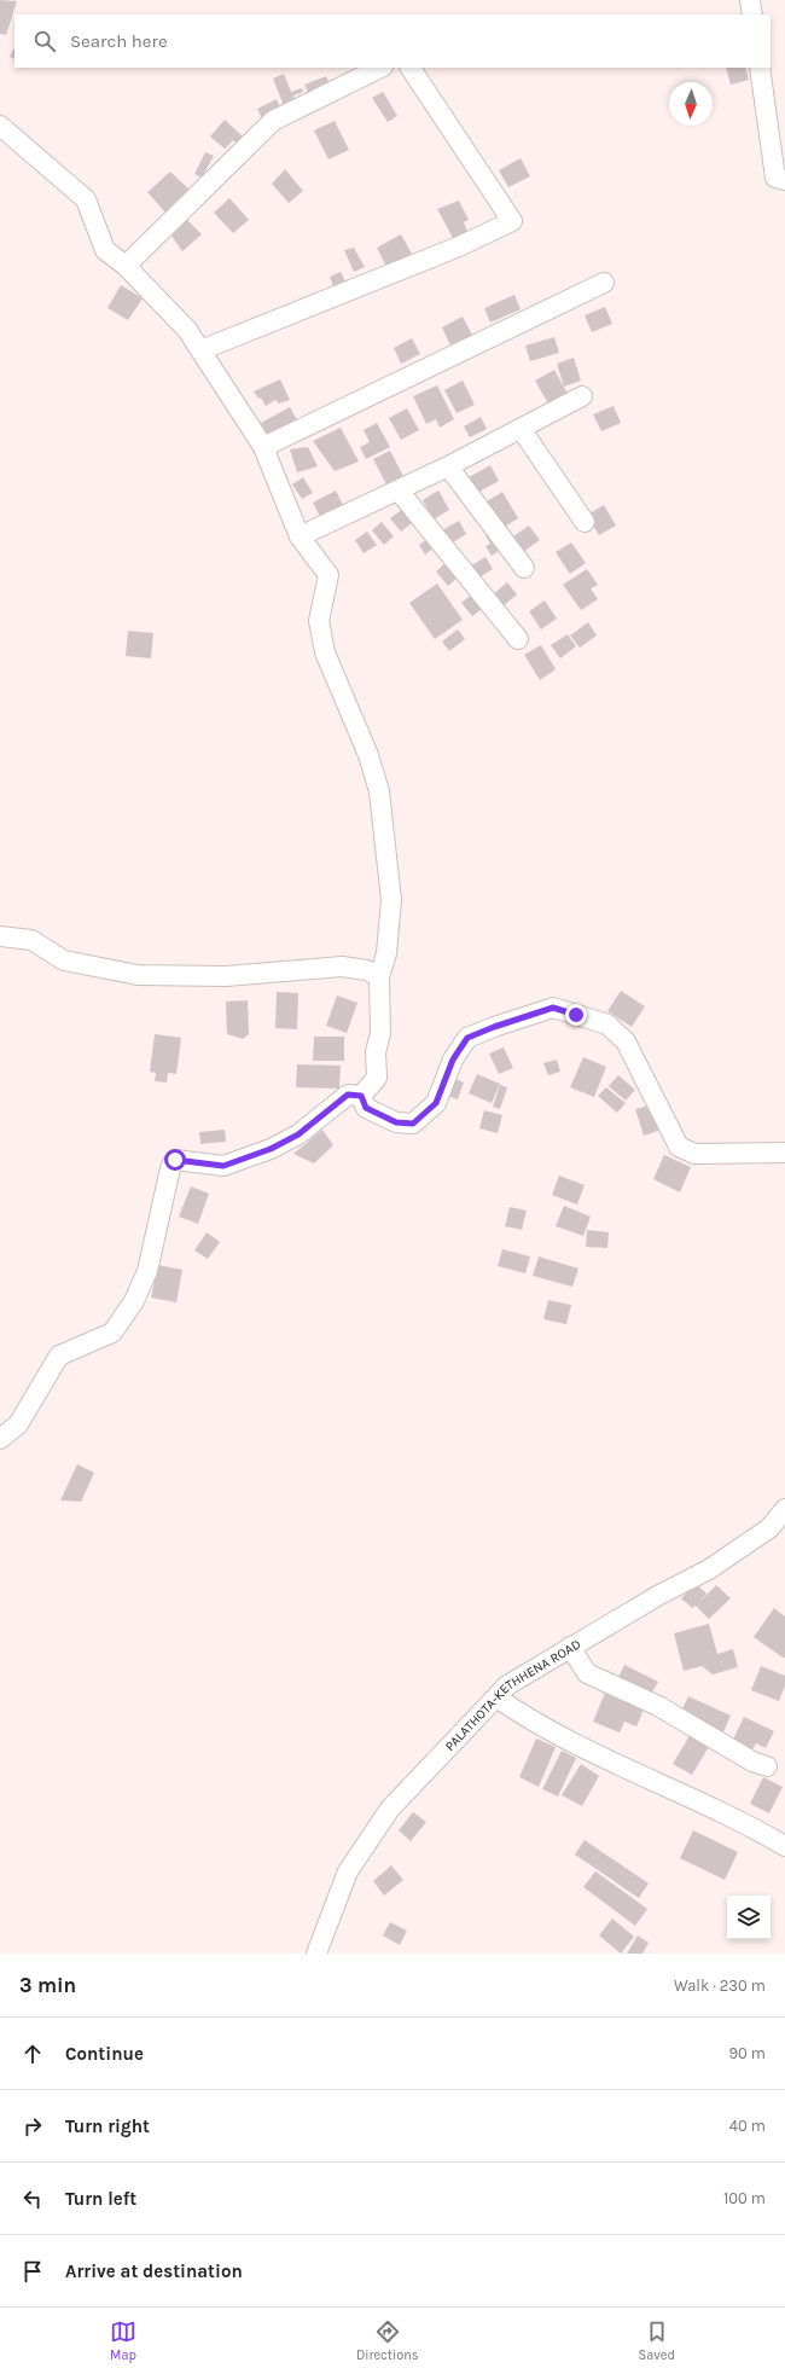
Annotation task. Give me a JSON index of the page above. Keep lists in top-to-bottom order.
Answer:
{
  "streets": {
    "street": ["PALATHOTA-KETHHENA ROAD"]
  },
  "north": "bottom",
  "page": {
    "search": "Search here",
    "heading": ["3 min", "Walk · 230 m"],
    "list": [
      ["Continue", "90 m"],
      ["Turn right", "40 m"],
      ["Turn left", "100 m"],
      "Arrive at destination"
    ],
    "nav": ["Map", "Directions", "Saved"]
  }
}
